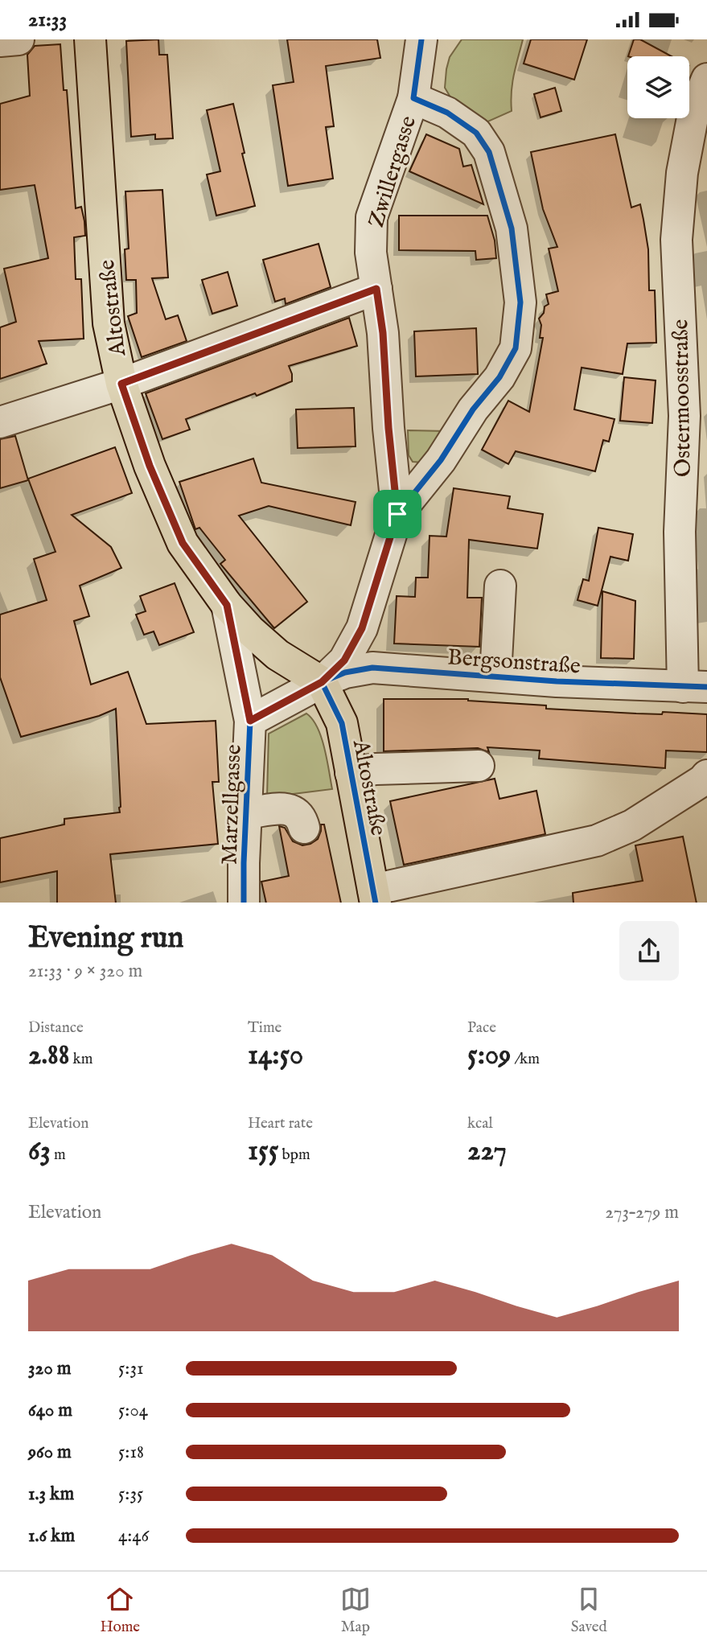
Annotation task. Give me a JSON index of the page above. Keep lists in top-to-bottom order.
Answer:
{
  "streets": {
    "main road": ["Altostraße"],
    "street": [
      "Zwillergasse",
      "Ostermoosstraße",
      "Bergsonstraße",
      "Marzellgasse"
    ]
  },
  "crossings": [
    ["Altostraße", "Bergsonstraße"],
    ["Altostraße", "Marzellgasse"],
    ["Ostermoosstraße", "Bergsonstraße"],
    ["Bergsonstraße", "Marzellgasse"]
  ],
  "page": {
    "status": "21:33",
    "heading": ["Evening run", "21:33 · 9 × 320 m"],
    "stats": [
      ["Distance", "2.88 km"],
      ["Time", "14:50"],
      ["Pace", "5:09 /km"],
      ["Elevation", "63 m"],
      ["Heart rate", "155 bpm"],
      ["kcal", "227"]
    ],
    "chart": ["Elevation", "273–279 m"],
    "list": [
      {
        "name": "320 m",
        "note": "5:31"
      },
      {
        "name": "640 m",
        "note": "5:04"
      },
      {
        "name": "960 m",
        "note": "5:18"
      },
      {
        "name": "1.3 km",
        "note": "5:35"
      },
      {
        "name": "1.6 km",
        "note": "4:46"
      }
    ],
    "tabs": ["Home", "Map", "Saved"]
  }
}
